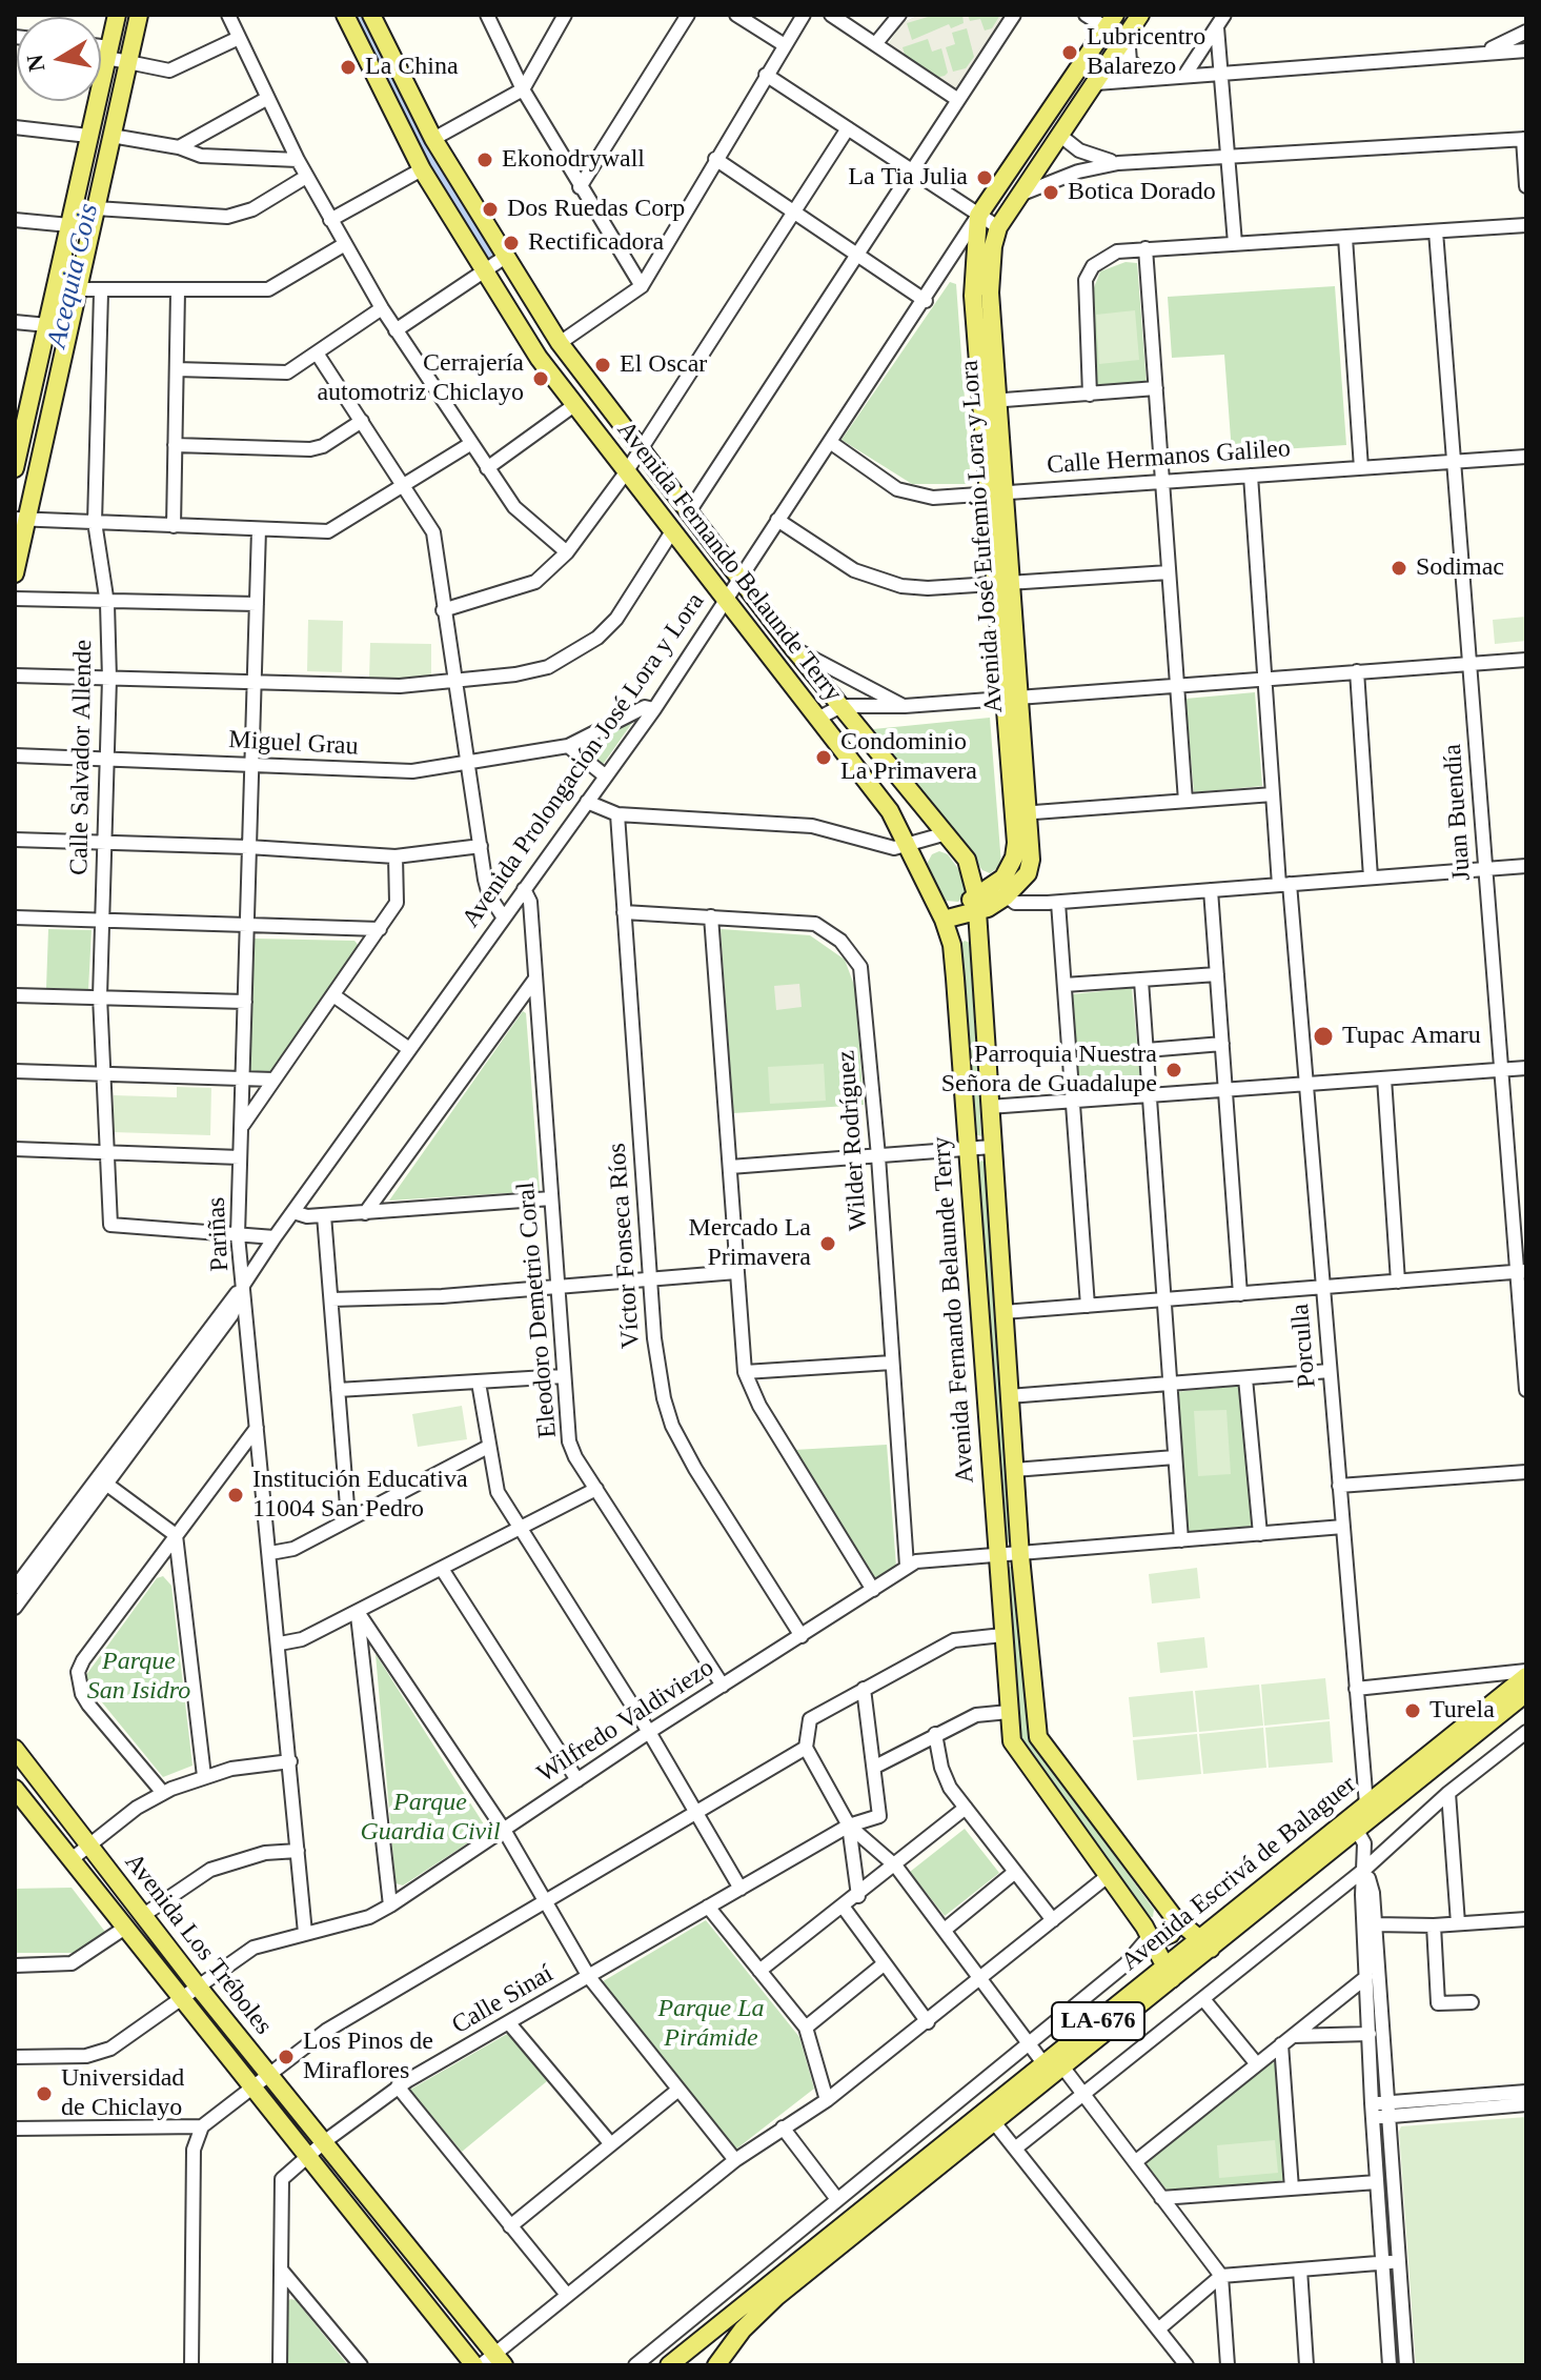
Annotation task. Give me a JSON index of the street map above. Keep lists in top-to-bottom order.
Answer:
{
  "streets": {
    "main road": [
      "Avenida José Eufemio Lora y Lora",
      "Avenida Fernando Belaunde Terry",
      "Avenida Escrivá de Balaguer",
      "Avenida Los Tréboles",
      "LA-676"
    ],
    "street": [
      "Calle Hermanos Galileo",
      "Miguel Grau",
      "Calle Salvador Allende",
      "Avenida Prolongación José Lora y Lora",
      "Juan Buendía",
      "Wilder Rodríguez",
      "Pariñas",
      "Víctor Fonseca Ríos",
      "Eleodoro Demetrio Coral",
      "Porculla",
      "Wilfredo Valdiviezo",
      "Calle Sinaí"
    ]
  },
  "crossings": [
    ["Calle Hermanos Galileo", "Avenida José Eufemio Lora y Lora"],
    ["Calle Hermanos Galileo", "Avenida Prolongación José Lora y Lora"],
    ["Calle Hermanos Galileo", "Juan Buendía"],
    ["Calle Hermanos Galileo", "Porculla"],
    ["Avenida José Eufemio Lora y Lora", "Avenida Fernando Belaunde Terry"],
    ["Avenida José Eufemio Lora y Lora", "Avenida Prolongación José Lora y Lora"],
    ["Avenida Fernando Belaunde Terry", "Avenida Prolongación José Lora y Lora"],
    ["Avenida Fernando Belaunde Terry", "Wilfredo Valdiviezo"],
    ["Avenida Fernando Belaunde Terry", "Avenida Escrivá de Balaguer"],
    ["Miguel Grau", "Calle Salvador Allende"],
    ["Miguel Grau", "Avenida Prolongación José Lora y Lora"],
    ["Miguel Grau", "Pariñas"],
    ["Calle Salvador Allende", "Pariñas"],
    ["Avenida Prolongación José Lora y Lora", "Pariñas"],
    ["Avenida Prolongación José Lora y Lora", "Eleodoro Demetrio Coral"],
    ["Wilder Rodríguez", "Víctor Fonseca Ríos"],
    ["Wilder Rodríguez", "Wilfredo Valdiviezo"],
    ["Pariñas", "Wilfredo Valdiviezo"],
    ["Víctor Fonseca Ríos", "Wilfredo Valdiviezo"],
    ["Eleodoro Demetrio Coral", "Wilfredo Valdiviezo"],
    ["Porculla", "Wilfredo Valdiviezo"],
    ["Porculla", "Avenida Escrivá de Balaguer"],
    ["Wilfredo Valdiviezo", "Avenida Los Tréboles"],
    ["Avenida Los Tréboles", "Calle Sinaí"]
  ],
  "water": ["Acequia Cois"],
  "parks": ["Parque San Isidro", "Parque Guardia Civil", "Parque La Pirámide"],
  "places": [
    "Lubricentro Balarezo",
    "La China",
    "Ekonodrywall",
    "La Tia Julia",
    "Botica Dorado",
    "Dos Ruedas Corp",
    "Rectificadora",
    "El Oscar",
    "Cerrajería automotriz Chiclayo",
    "Sodimac",
    "Condominio La Primavera",
    "Tupac Amaru",
    "Parroquia Nuestra Señora de Guadalupe",
    "Mercado La Primavera",
    "Institución Educativa 11004 San Pedro",
    "Turela",
    "Los Pinos de Miraflores",
    "Universidad de Chiclayo"
  ],
  "north": "left"
}
